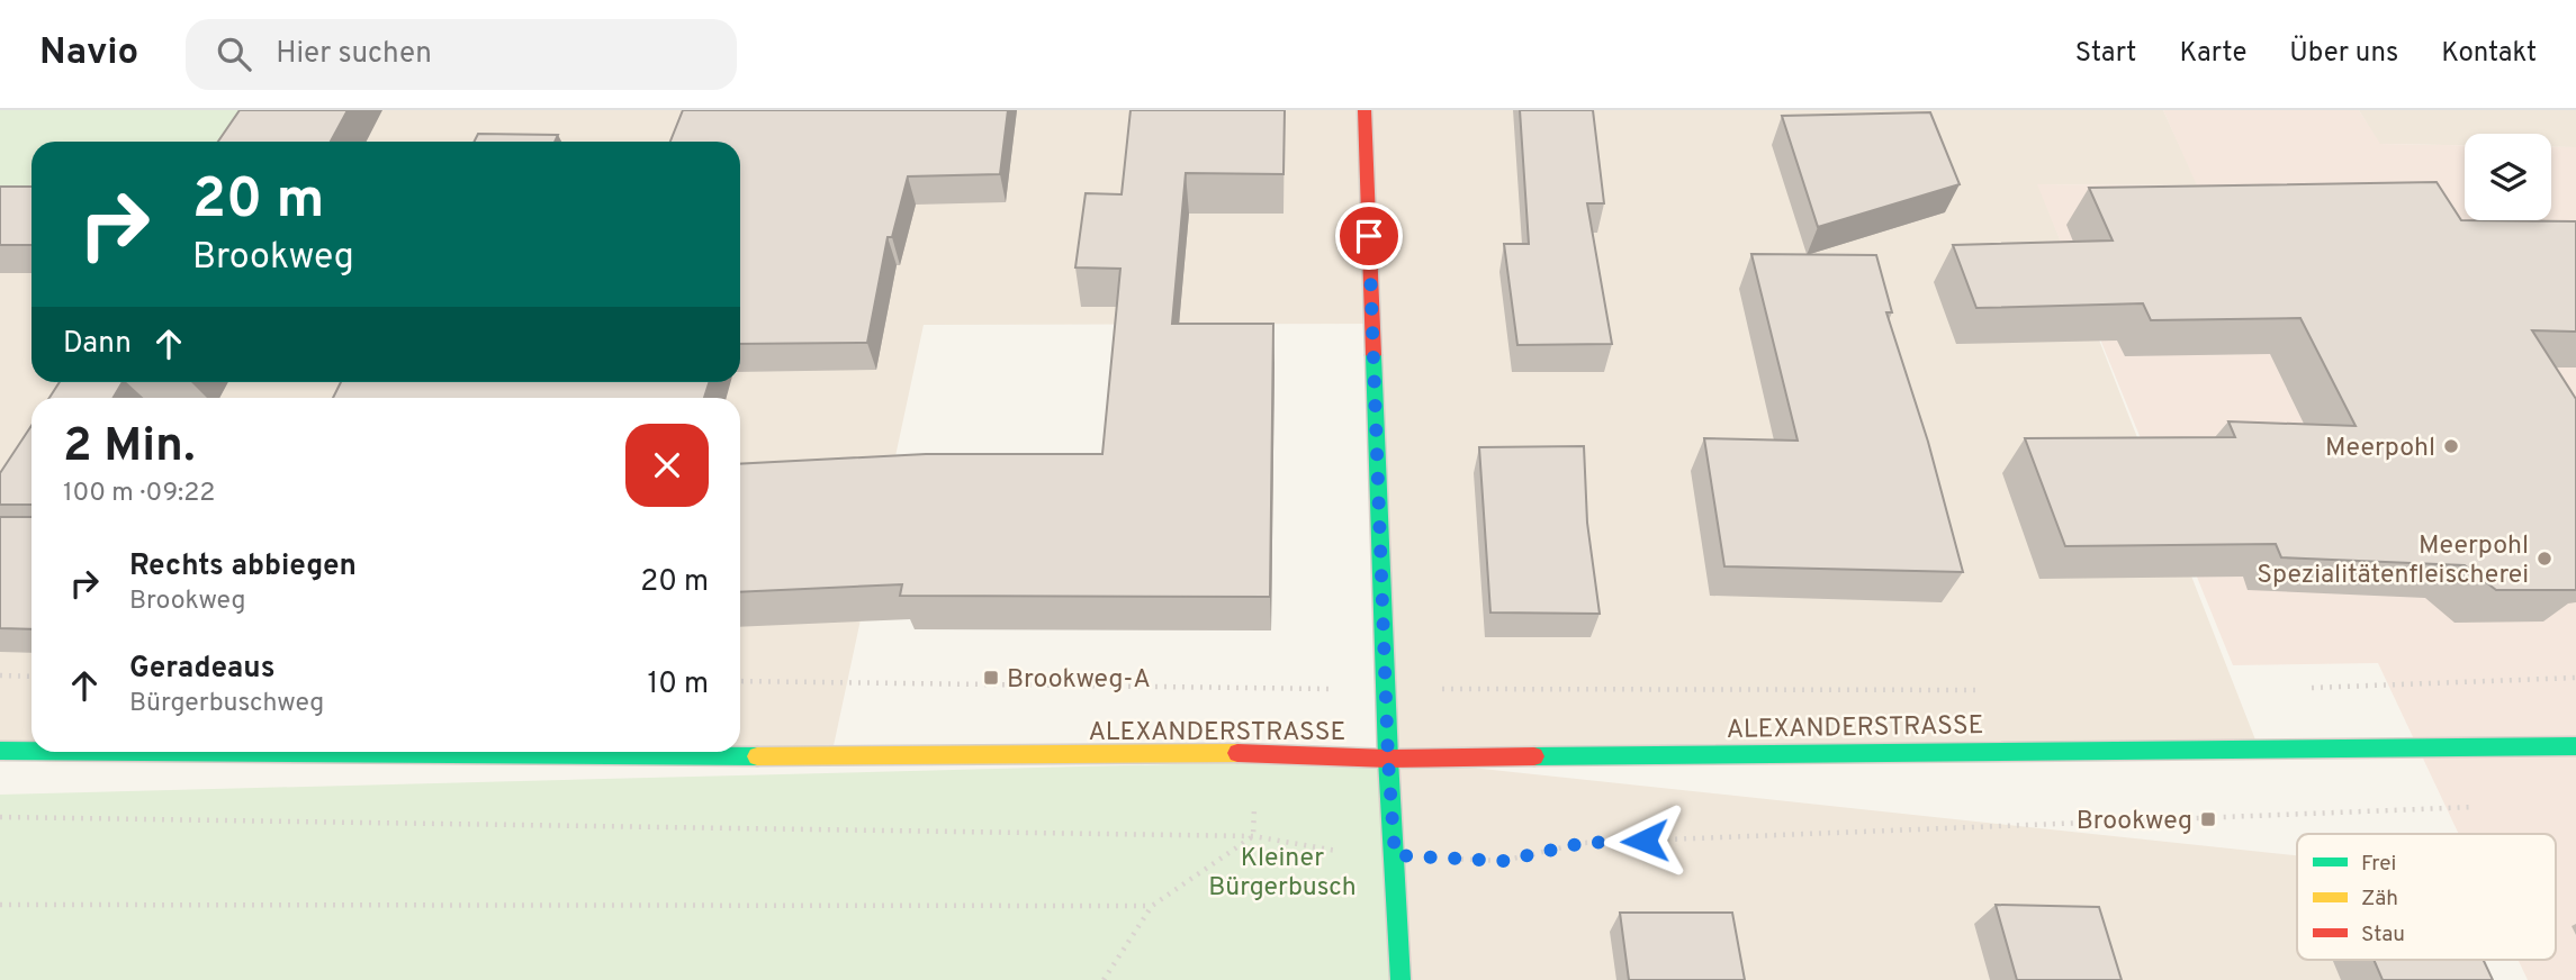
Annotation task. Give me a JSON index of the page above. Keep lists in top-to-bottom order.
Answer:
{
  "streets": {
    "main road": ["ALEXANDERSTRASSE"]
  },
  "parks": ["Kleiner Bürgerbusch"],
  "places": {
    "other": ["Meerpohl", "Meerpohl Spezialitätenfleischerei"],
    "transit": ["Brookweg-A", "Brookweg"]
  },
  "legend": ["Frei", "Zäh", "Stau"],
  "page": {
    "header": "Navio",
    "search": "Hier suchen",
    "nav": [
      "Start",
      "Karte",
      "Über uns",
      "Kontakt"
    ],
    "turn": ["20 m", "Brookweg"],
    "then": "Dann",
    "heading": ["2 Min.", "100 m · 09:22"],
    "list": [
      {
        "name": "Rechts abbiegen",
        "note": "Brookweg",
        "value": "20 m"
      },
      {
        "name": "Geradeaus",
        "note": "Bürgerbuschweg",
        "value": "10 m"
      }
    ]
  }
}
